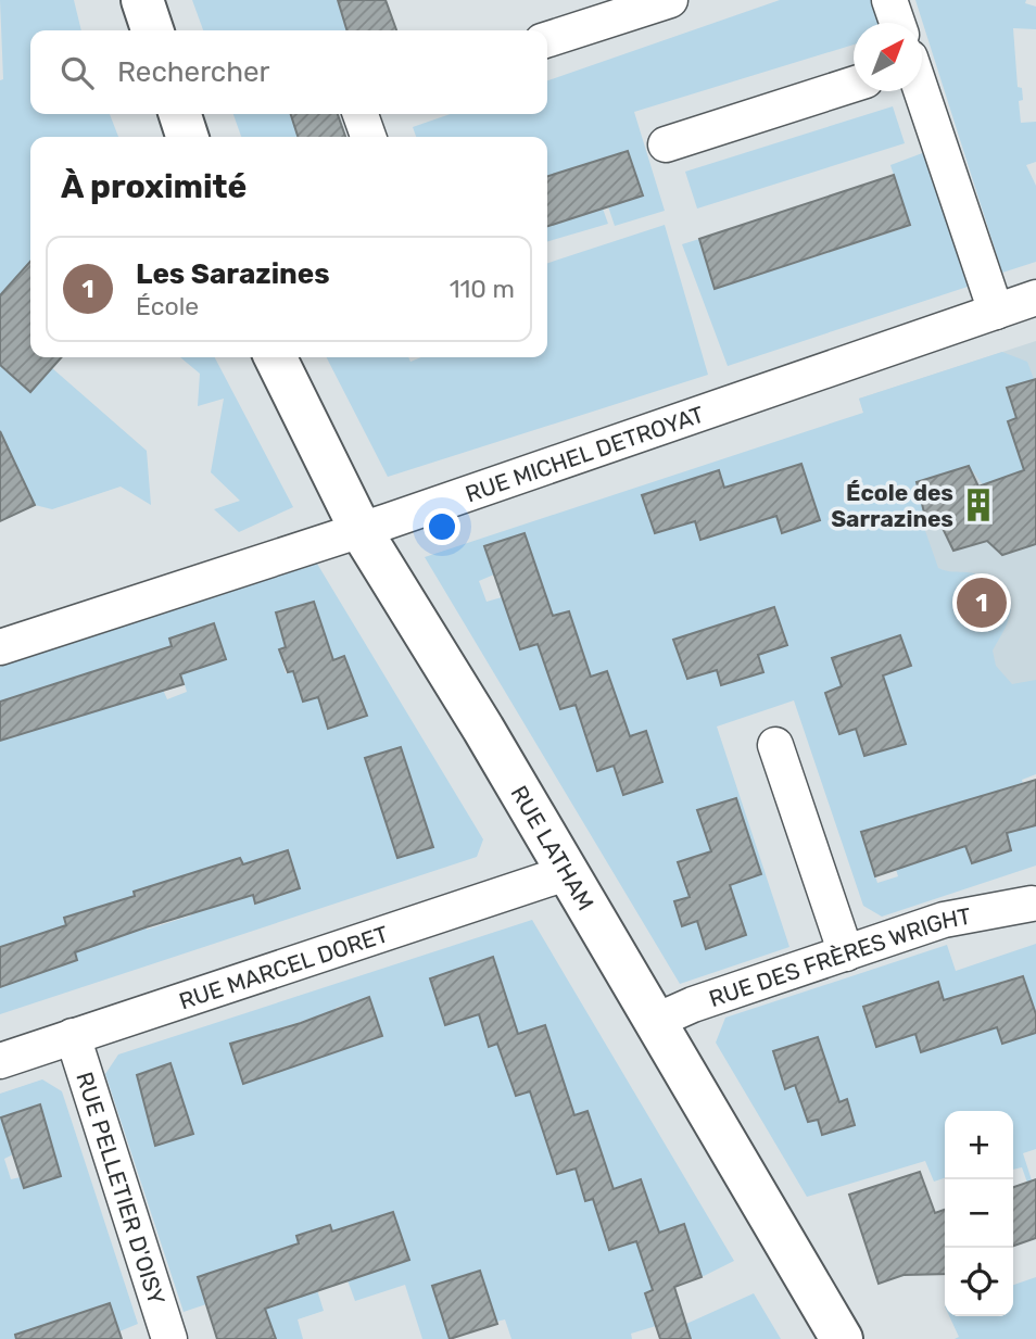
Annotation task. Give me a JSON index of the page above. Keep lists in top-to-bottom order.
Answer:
{
  "streets": {
    "street": [
      "RUE MICHEL DETROYAT",
      "RUE LATHAM",
      "RUE DES FRÈRES WRIGHT",
      "RUE MARCEL DORET",
      "RUE PELLETIER D'OISY"
    ]
  },
  "crossings": [
    ["RUE MICHEL DETROYAT", "RUE LATHAM"],
    ["RUE LATHAM", "RUE DES FRÈRES WRIGHT"],
    ["RUE LATHAM", "RUE MARCEL DORET"],
    ["RUE MARCEL DORET", "RUE PELLETIER D'OISY"]
  ],
  "places": {
    "building": ["École des Sarrazines"]
  },
  "north": "top right",
  "page": {
    "search": "Rechercher",
    "heading": "À proximité",
    "list": [
      {
        "mark": "1",
        "name": "Les Sarazines",
        "note": "École",
        "value": "110 m"
      }
    ],
    "pins": "1",
    "map_buttons": ["+", "−"]
  }
}
